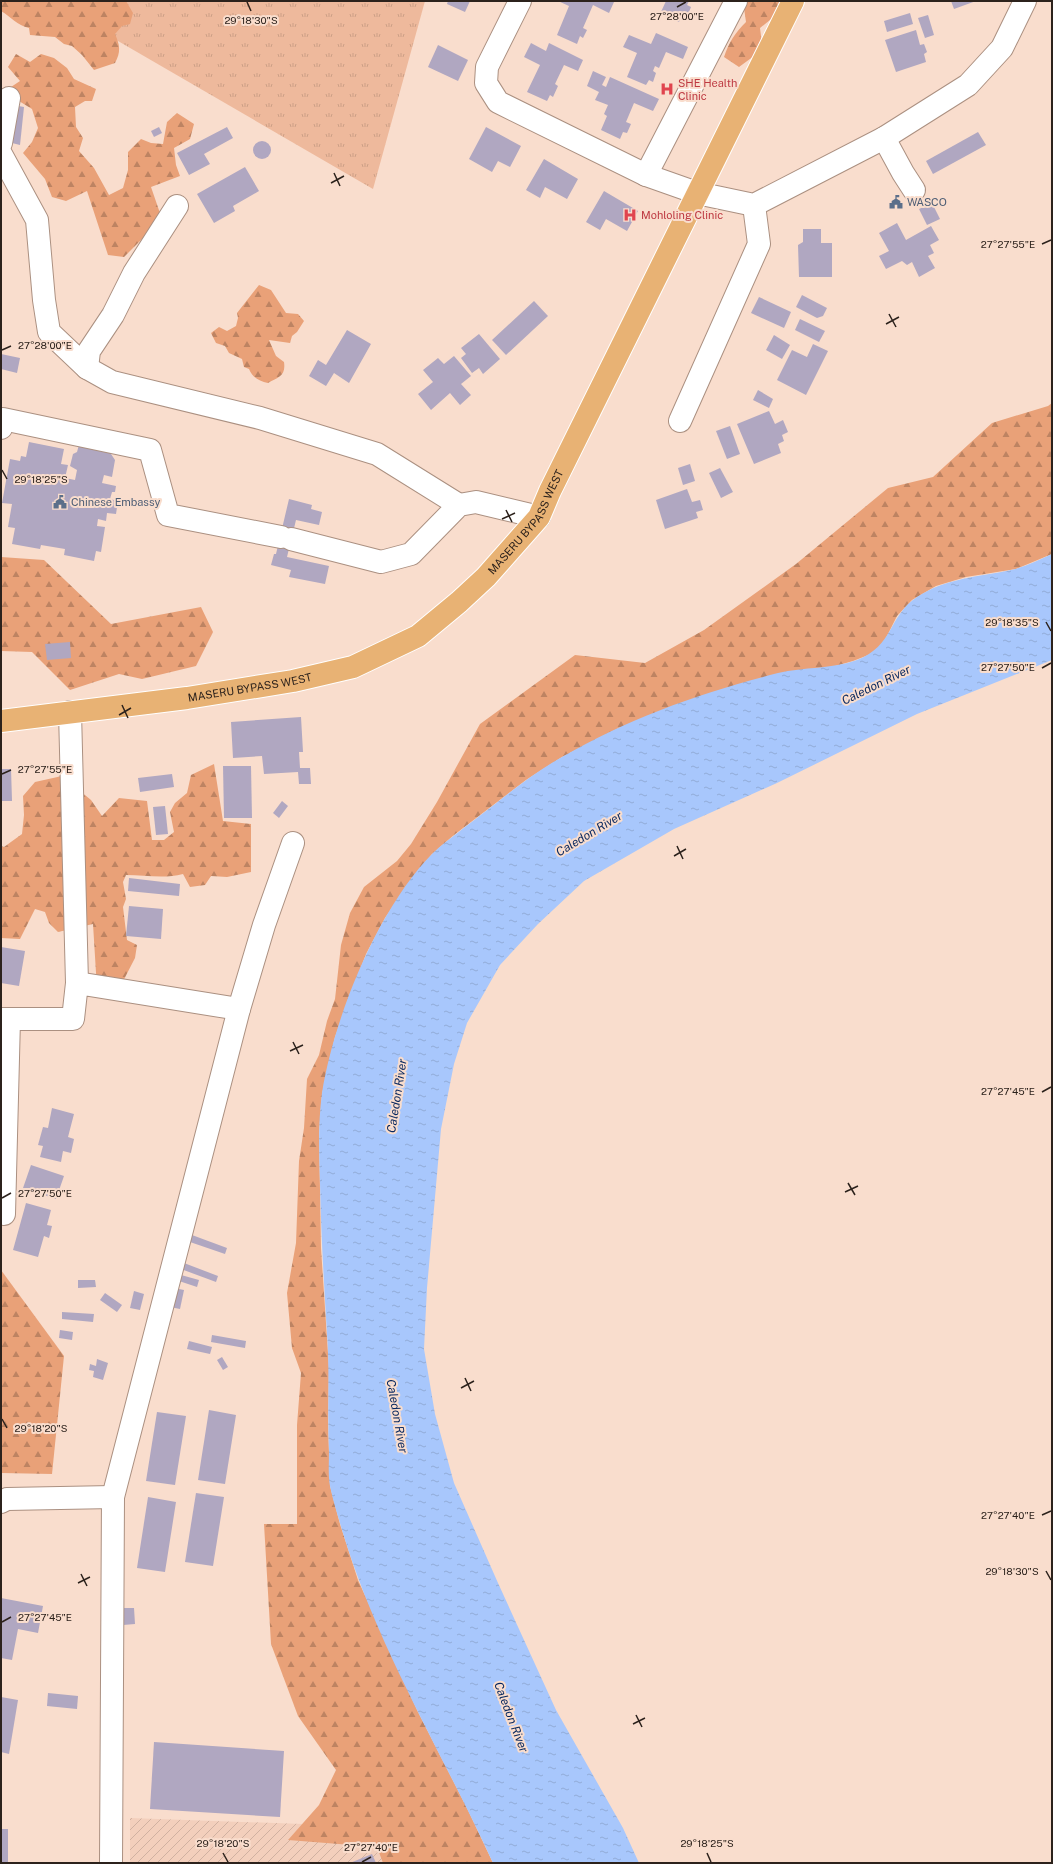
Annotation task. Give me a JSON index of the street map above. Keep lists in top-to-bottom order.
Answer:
{
  "streets": {
    "main road": ["MASERU BYPASS WEST"]
  },
  "water": ["Caledon River"],
  "places": {
    "hospital": ["SHE Health Clinic", "Mohloling Clinic"],
    "public building": ["WASCO", "Chinese Embassy"]
  },
  "coordinates": [
    "27°28'00\"E",
    "29°18'30\"S",
    "27°27'55\"E",
    "29°18'25\"S",
    "29°18'35\"S",
    "27°27'50\"E",
    "27°27'45\"E",
    "29°18'20\"S",
    "27°27'40\"E"
  ]
}
